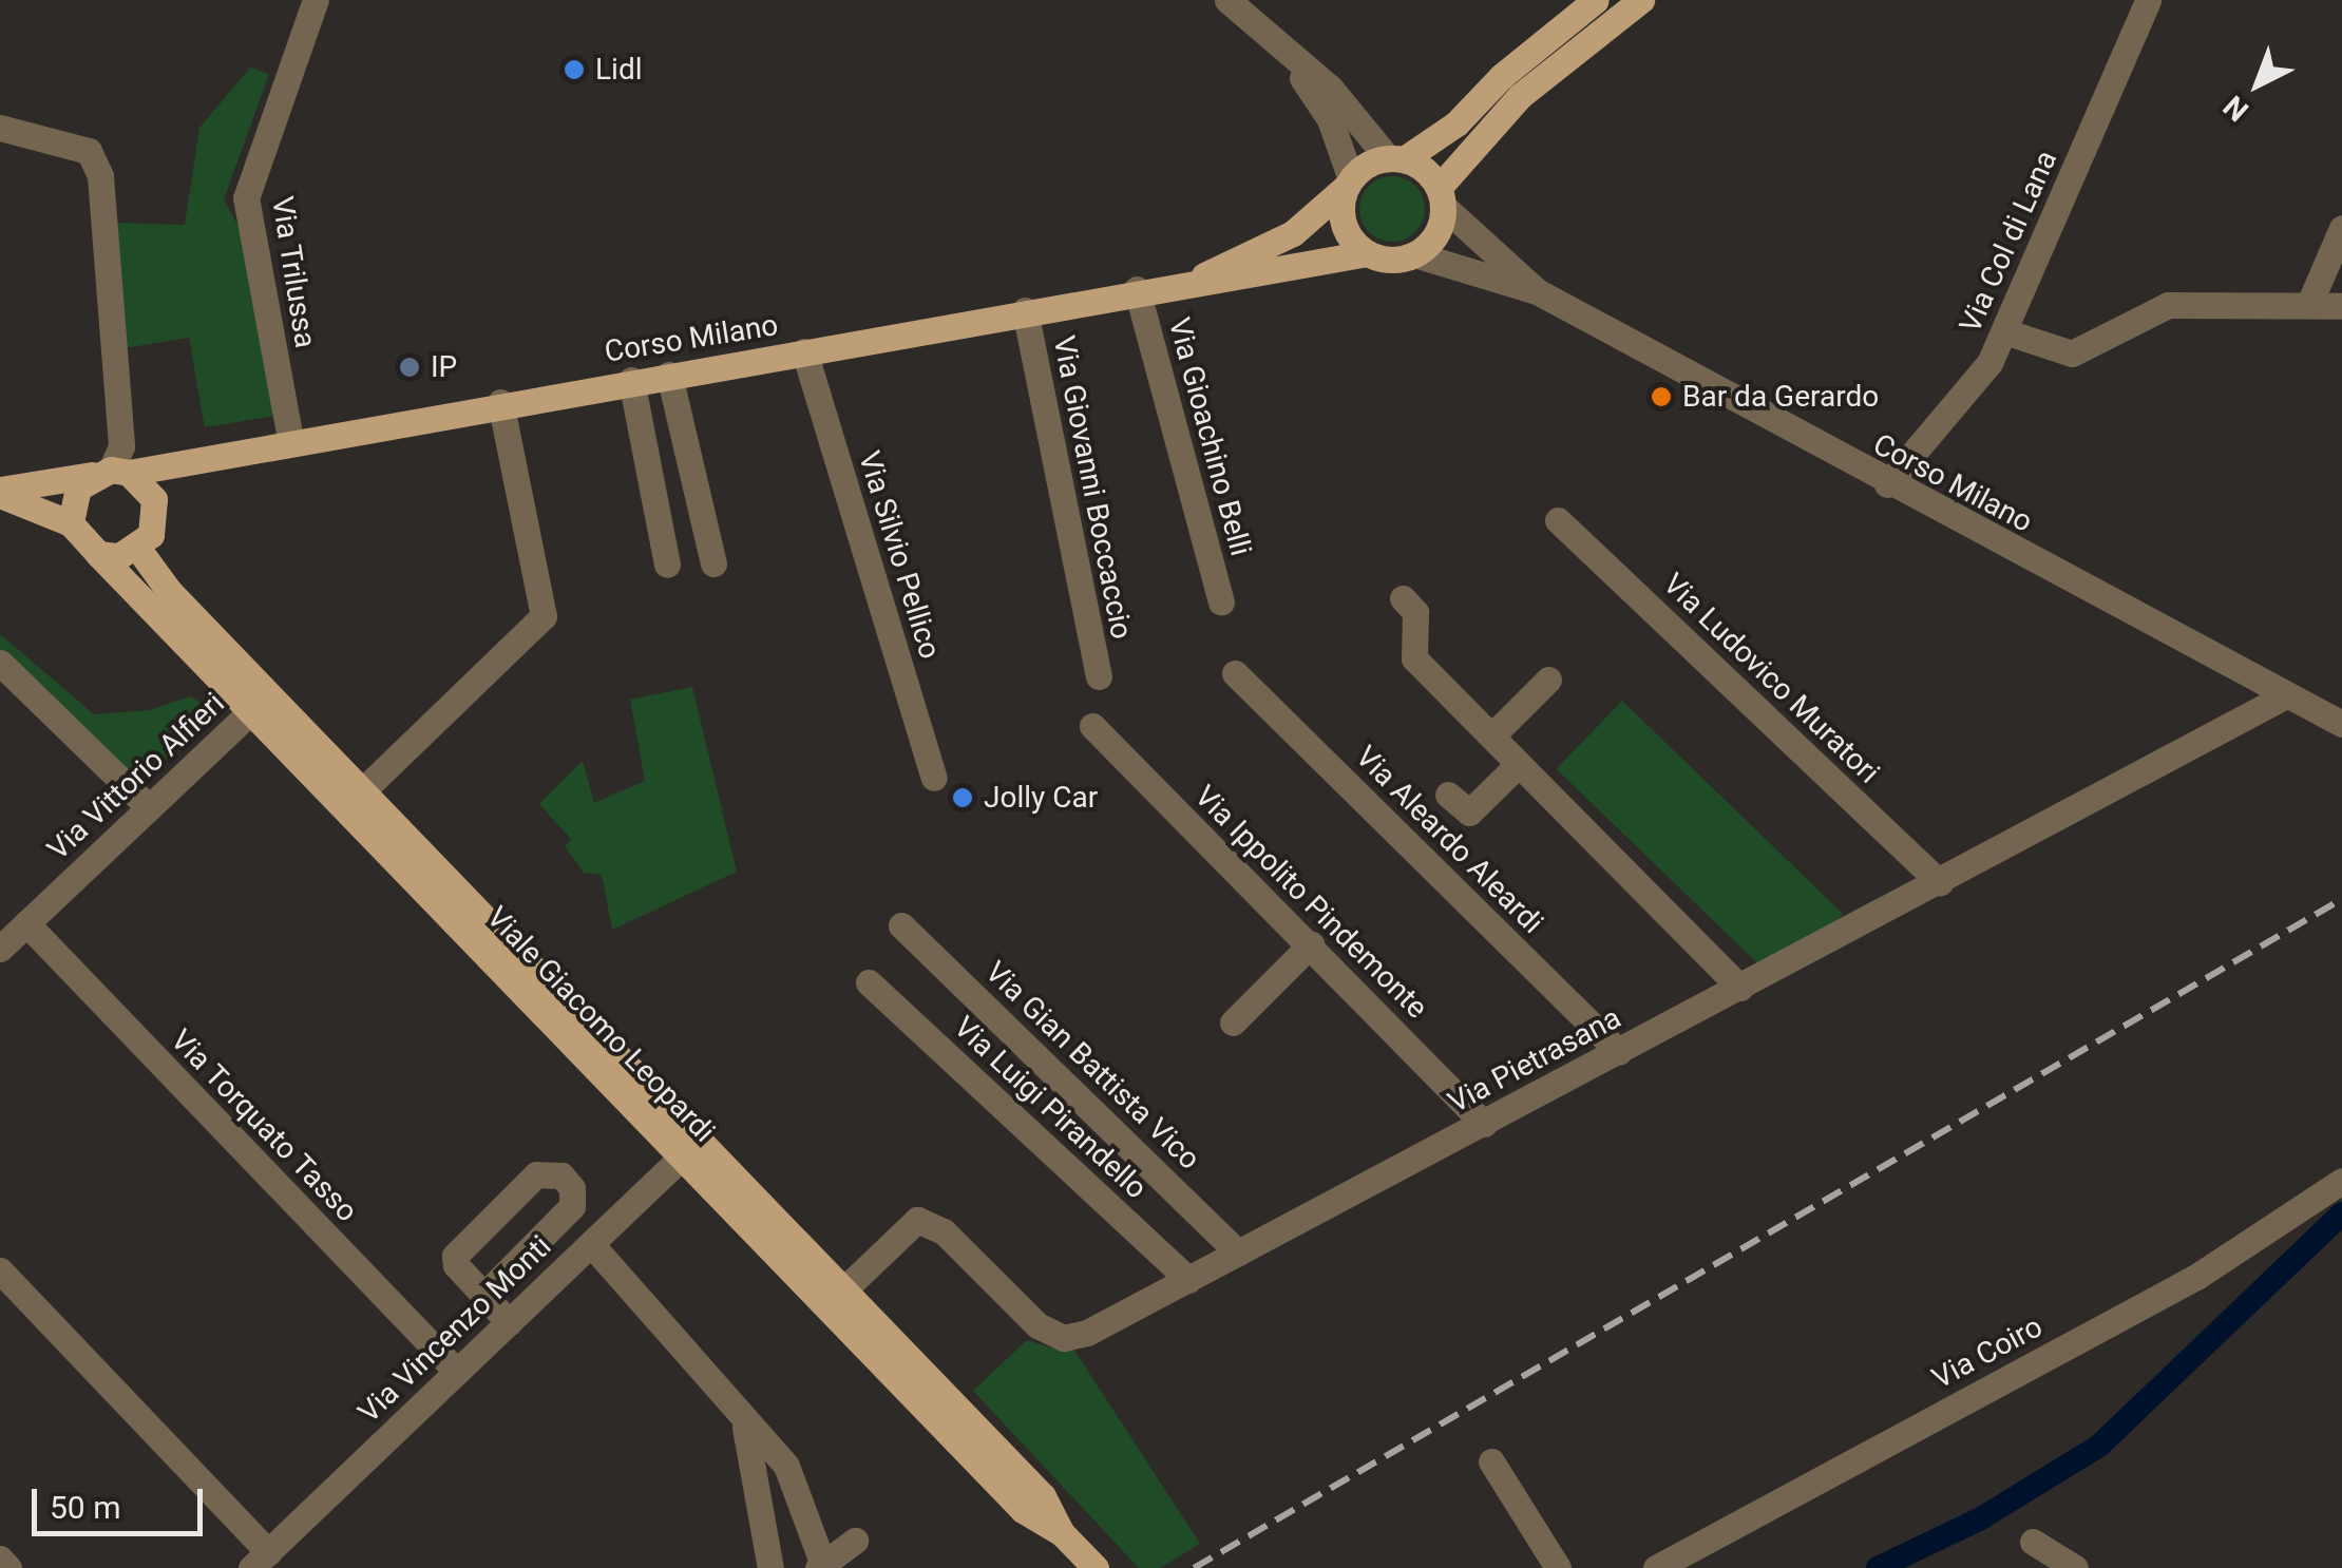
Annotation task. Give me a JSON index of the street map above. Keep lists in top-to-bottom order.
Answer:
{
  "streets": {
    "main road": ["Corso Milano", "Viale Giacomo Leopardi"],
    "street": [
      "Via Col di Lana",
      "Via Trilussa",
      "Via Gioachino Belli",
      "Via Giovanni Boccaccio",
      "Via Silvio Pellico",
      "Via Ludovico Muratori",
      "Via Vittorio Alfieri",
      "Via Aleardo Aleardi",
      "Via Ippolito Pindemonte",
      "Via Pietrasana",
      "Via Gian Battista Vico",
      "Via Luigi Pirandello",
      "Via Torquato Tasso",
      "Via Vincenzo Monti",
      "Via Coiro"
    ]
  },
  "crossings": [
    ["Via Col di Lana", "Corso Milano"],
    ["Via Trilussa", "Corso Milano"],
    ["Corso Milano", "Via Gioachino Belli"],
    ["Corso Milano", "Via Giovanni Boccaccio"],
    ["Corso Milano", "Via Silvio Pellico"],
    ["Corso Milano", "Viale Giacomo Leopardi"],
    ["Corso Milano", "Via Pietrasana"],
    ["Via Ludovico Muratori", "Via Pietrasana"],
    ["Via Vittorio Alfieri", "Viale Giacomo Leopardi"],
    ["Via Vittorio Alfieri", "Via Torquato Tasso"],
    ["Via Aleardo Aleardi", "Via Pietrasana"],
    ["Via Ippolito Pindemonte", "Via Pietrasana"],
    ["Viale Giacomo Leopardi", "Via Pietrasana"],
    ["Viale Giacomo Leopardi", "Via Vincenzo Monti"],
    ["Via Pietrasana", "Via Gian Battista Vico"],
    ["Via Pietrasana", "Via Luigi Pirandello"],
    ["Via Torquato Tasso", "Via Vincenzo Monti"]
  ],
  "places": [
    "Lidl",
    "IP",
    "Bar da Gerardo",
    "Jolly Car"
  ],
  "scale_bar": "50 m",
  "north": "bottom left"
}
